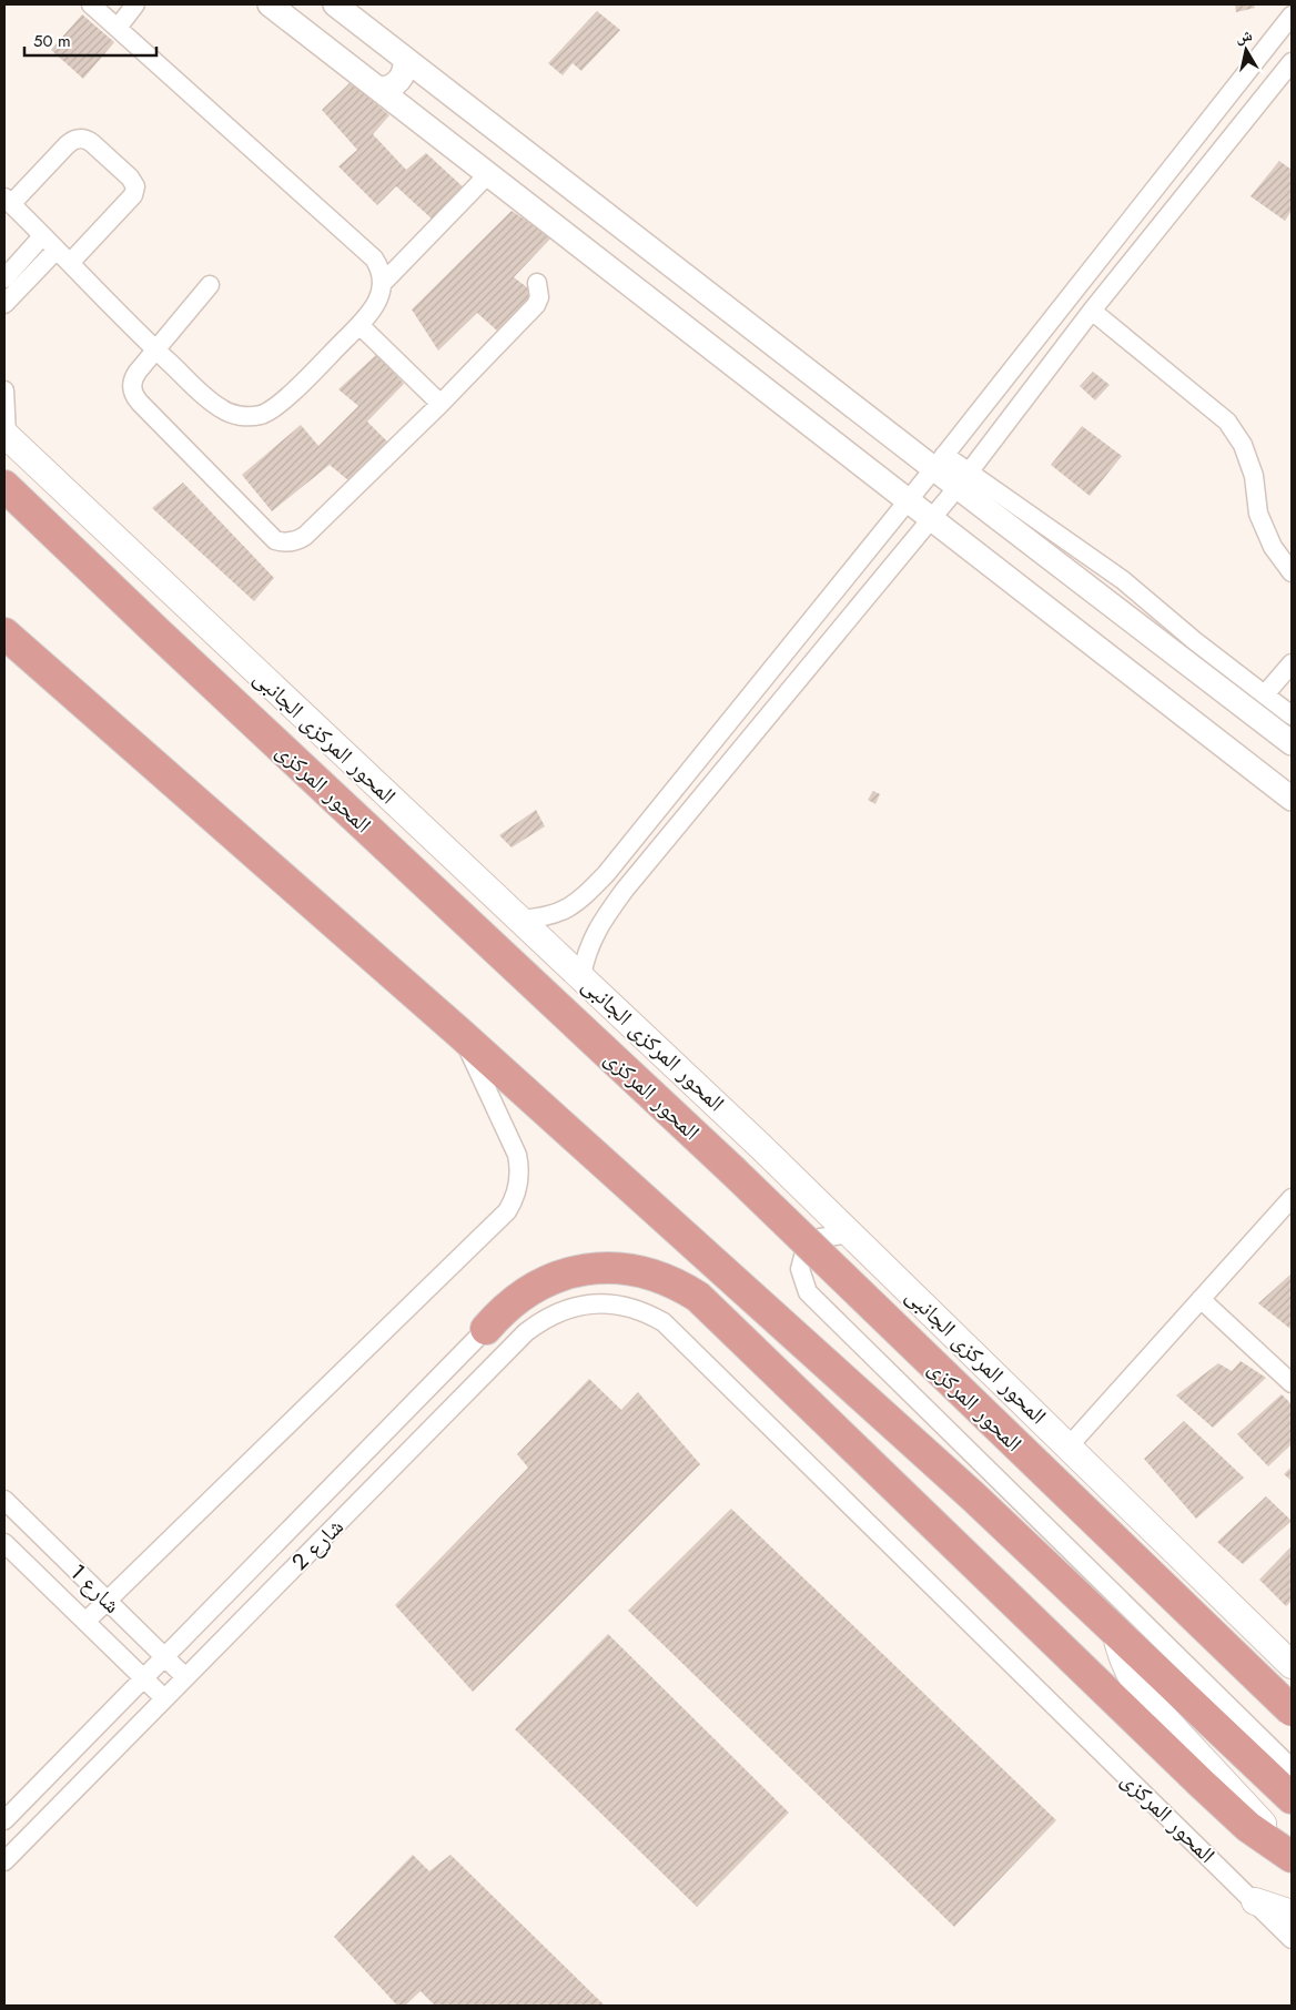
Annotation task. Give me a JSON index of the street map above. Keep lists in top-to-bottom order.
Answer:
{
  "streets": {
    "highway": ["المحور المركزى"],
    "main road": ["المحور المركزى الجانبى"],
    "street": ["شارع 2", "شارع 1"]
  },
  "crossings": [
    ["المحور المركزى", "شارع 2"],
    ["شارع 2", "شارع 1"]
  ],
  "scale_bar": "50 m",
  "north": "top"
}
